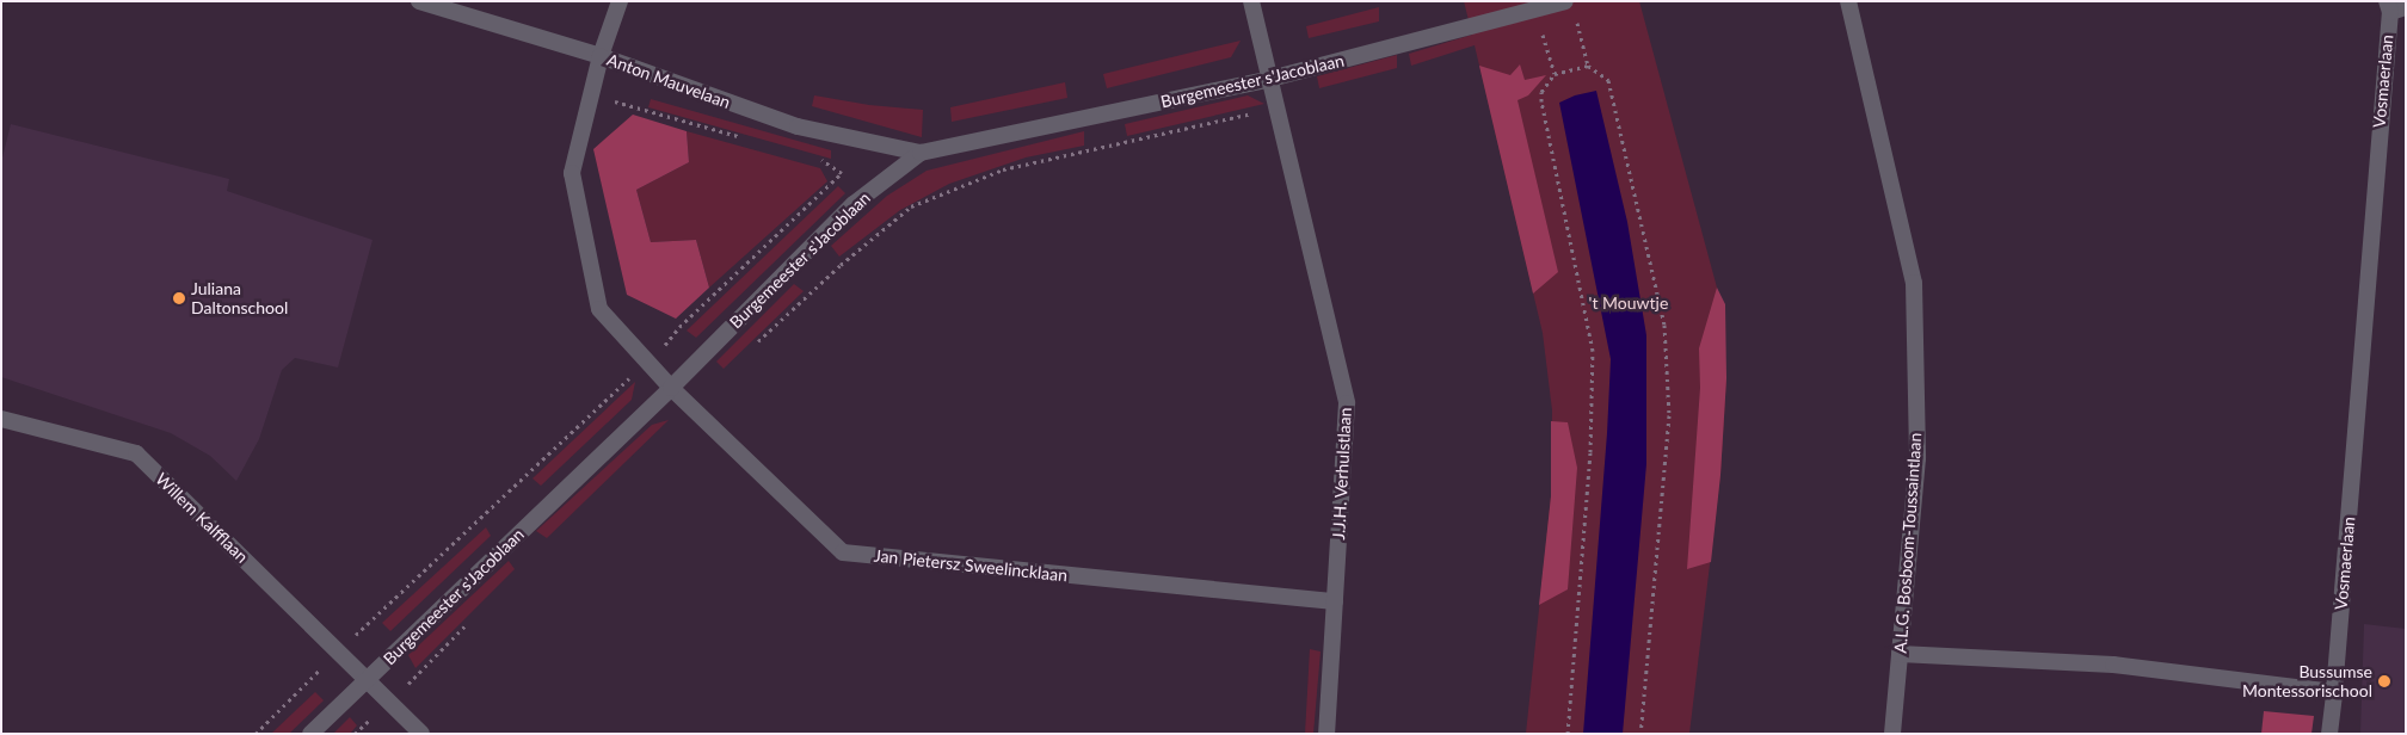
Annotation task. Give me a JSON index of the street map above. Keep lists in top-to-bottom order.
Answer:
{
  "streets": {
    "street": [
      "Anton Mauvelaan",
      "Burgemeester s'Jacoblaan",
      "Vosmaerlaan",
      "J.J.H. Verhulstlaan",
      "Willem Kalfflaan",
      "A.L.G. Bosboom-Toussaintlaan",
      "Jan Pietersz Sweelincklaan"
    ]
  },
  "crossings": [
    ["Anton Mauvelaan", "Burgemeester s'Jacoblaan"],
    ["Anton Mauvelaan", "Jan Pietersz Sweelincklaan"],
    ["Burgemeester s'Jacoblaan", "J.J.H. Verhulstlaan"],
    ["Burgemeester s'Jacoblaan", "Willem Kalfflaan"],
    ["Burgemeester s'Jacoblaan", "Jan Pietersz Sweelincklaan"],
    ["J.J.H. Verhulstlaan", "Jan Pietersz Sweelincklaan"]
  ],
  "parks": ["'t Mouwtje"],
  "places": ["Juliana Daltonschool", "Bussumse Montessorischool"]
}
